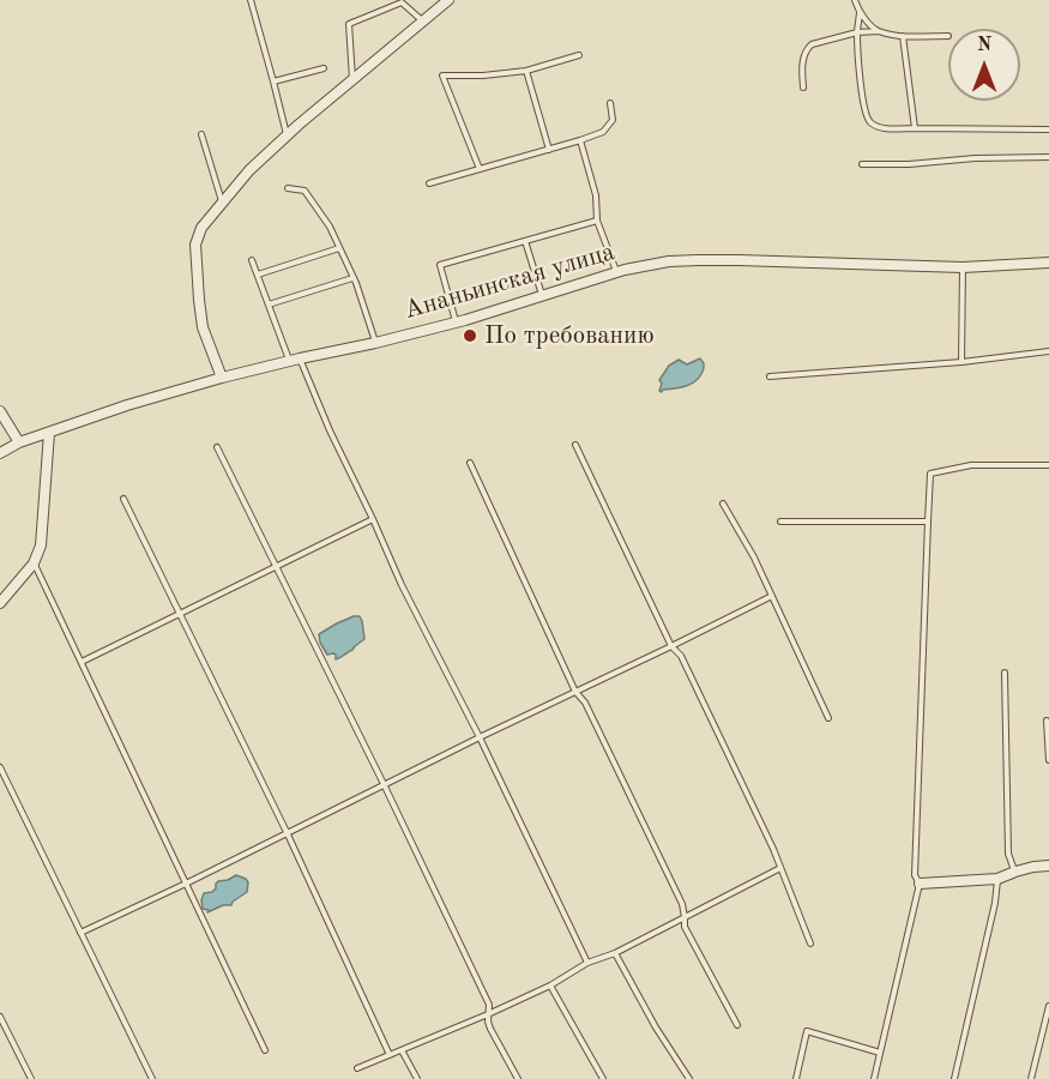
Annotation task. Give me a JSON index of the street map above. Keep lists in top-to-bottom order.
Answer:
{
  "streets": {
    "street": ["Ананьинская улица"]
  },
  "places": ["По требованию"],
  "north": "top"
}
